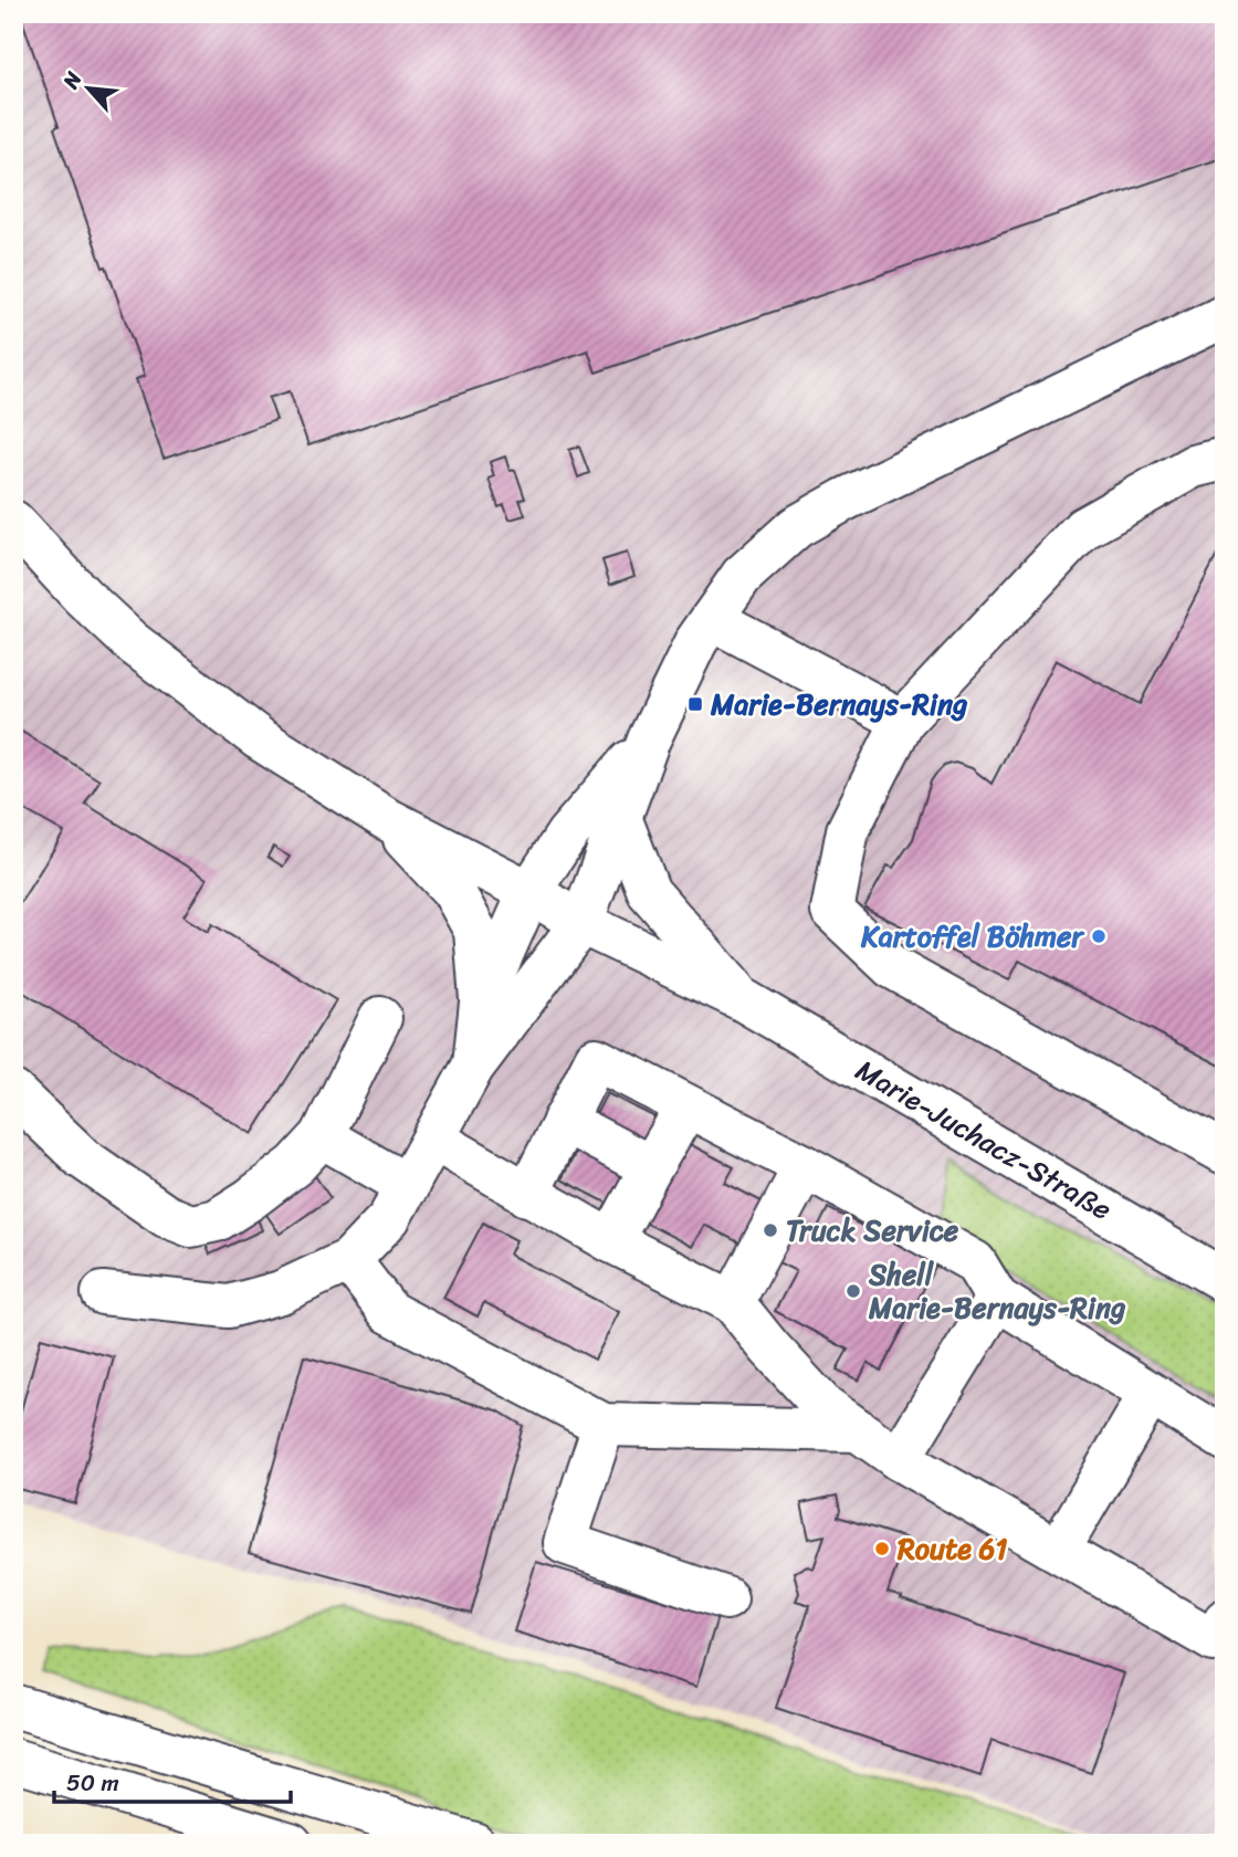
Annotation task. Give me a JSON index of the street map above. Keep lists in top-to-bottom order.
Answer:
{
  "streets": {
    "main road": ["Marie-Juchacz-Straße"]
  },
  "places": {
    "transit": ["Marie-Bernays-Ring"],
    "other": [
      "Kartoffel Böhmer",
      "Truck Service",
      "Shell Marie-Bernays-Ring",
      "Route 61"
    ]
  },
  "scale_bar": "50 m",
  "north": "top left"
}
